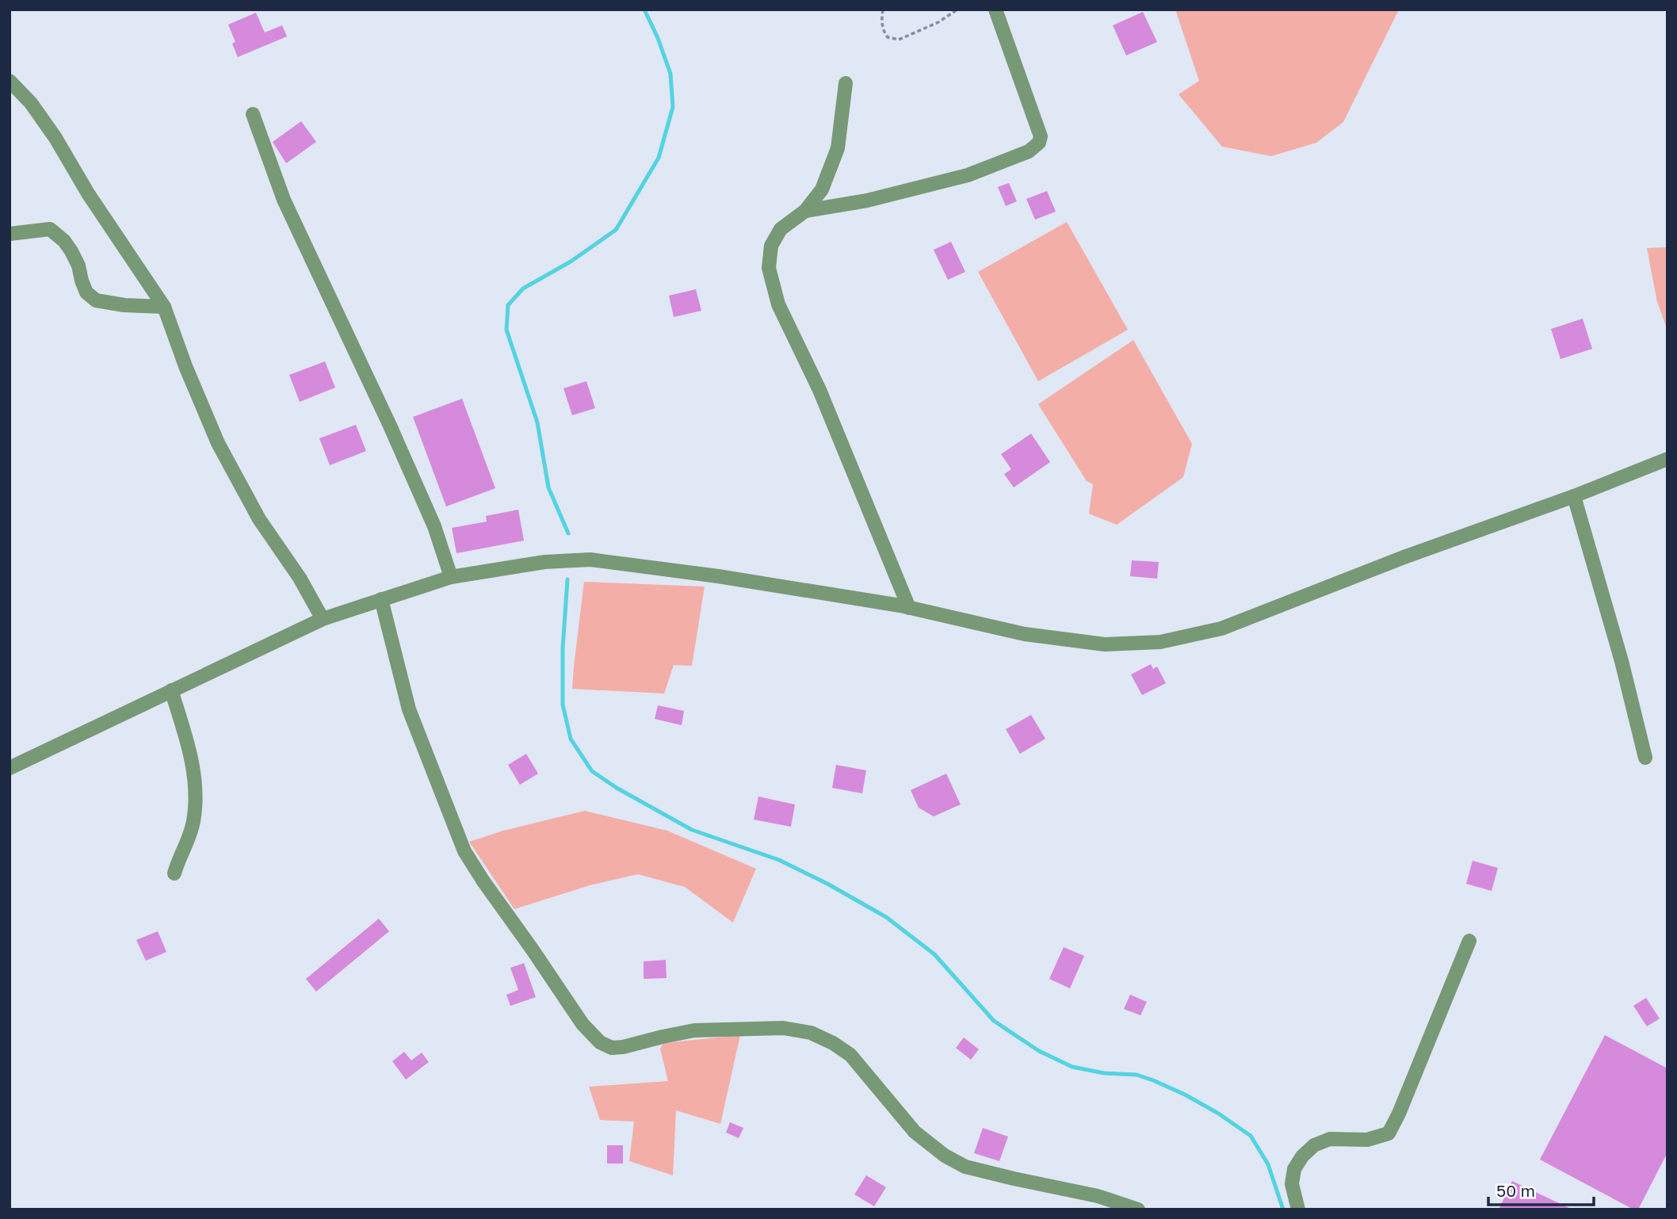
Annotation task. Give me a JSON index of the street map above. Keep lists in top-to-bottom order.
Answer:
{
  "scale_bar": "50 m"
}
